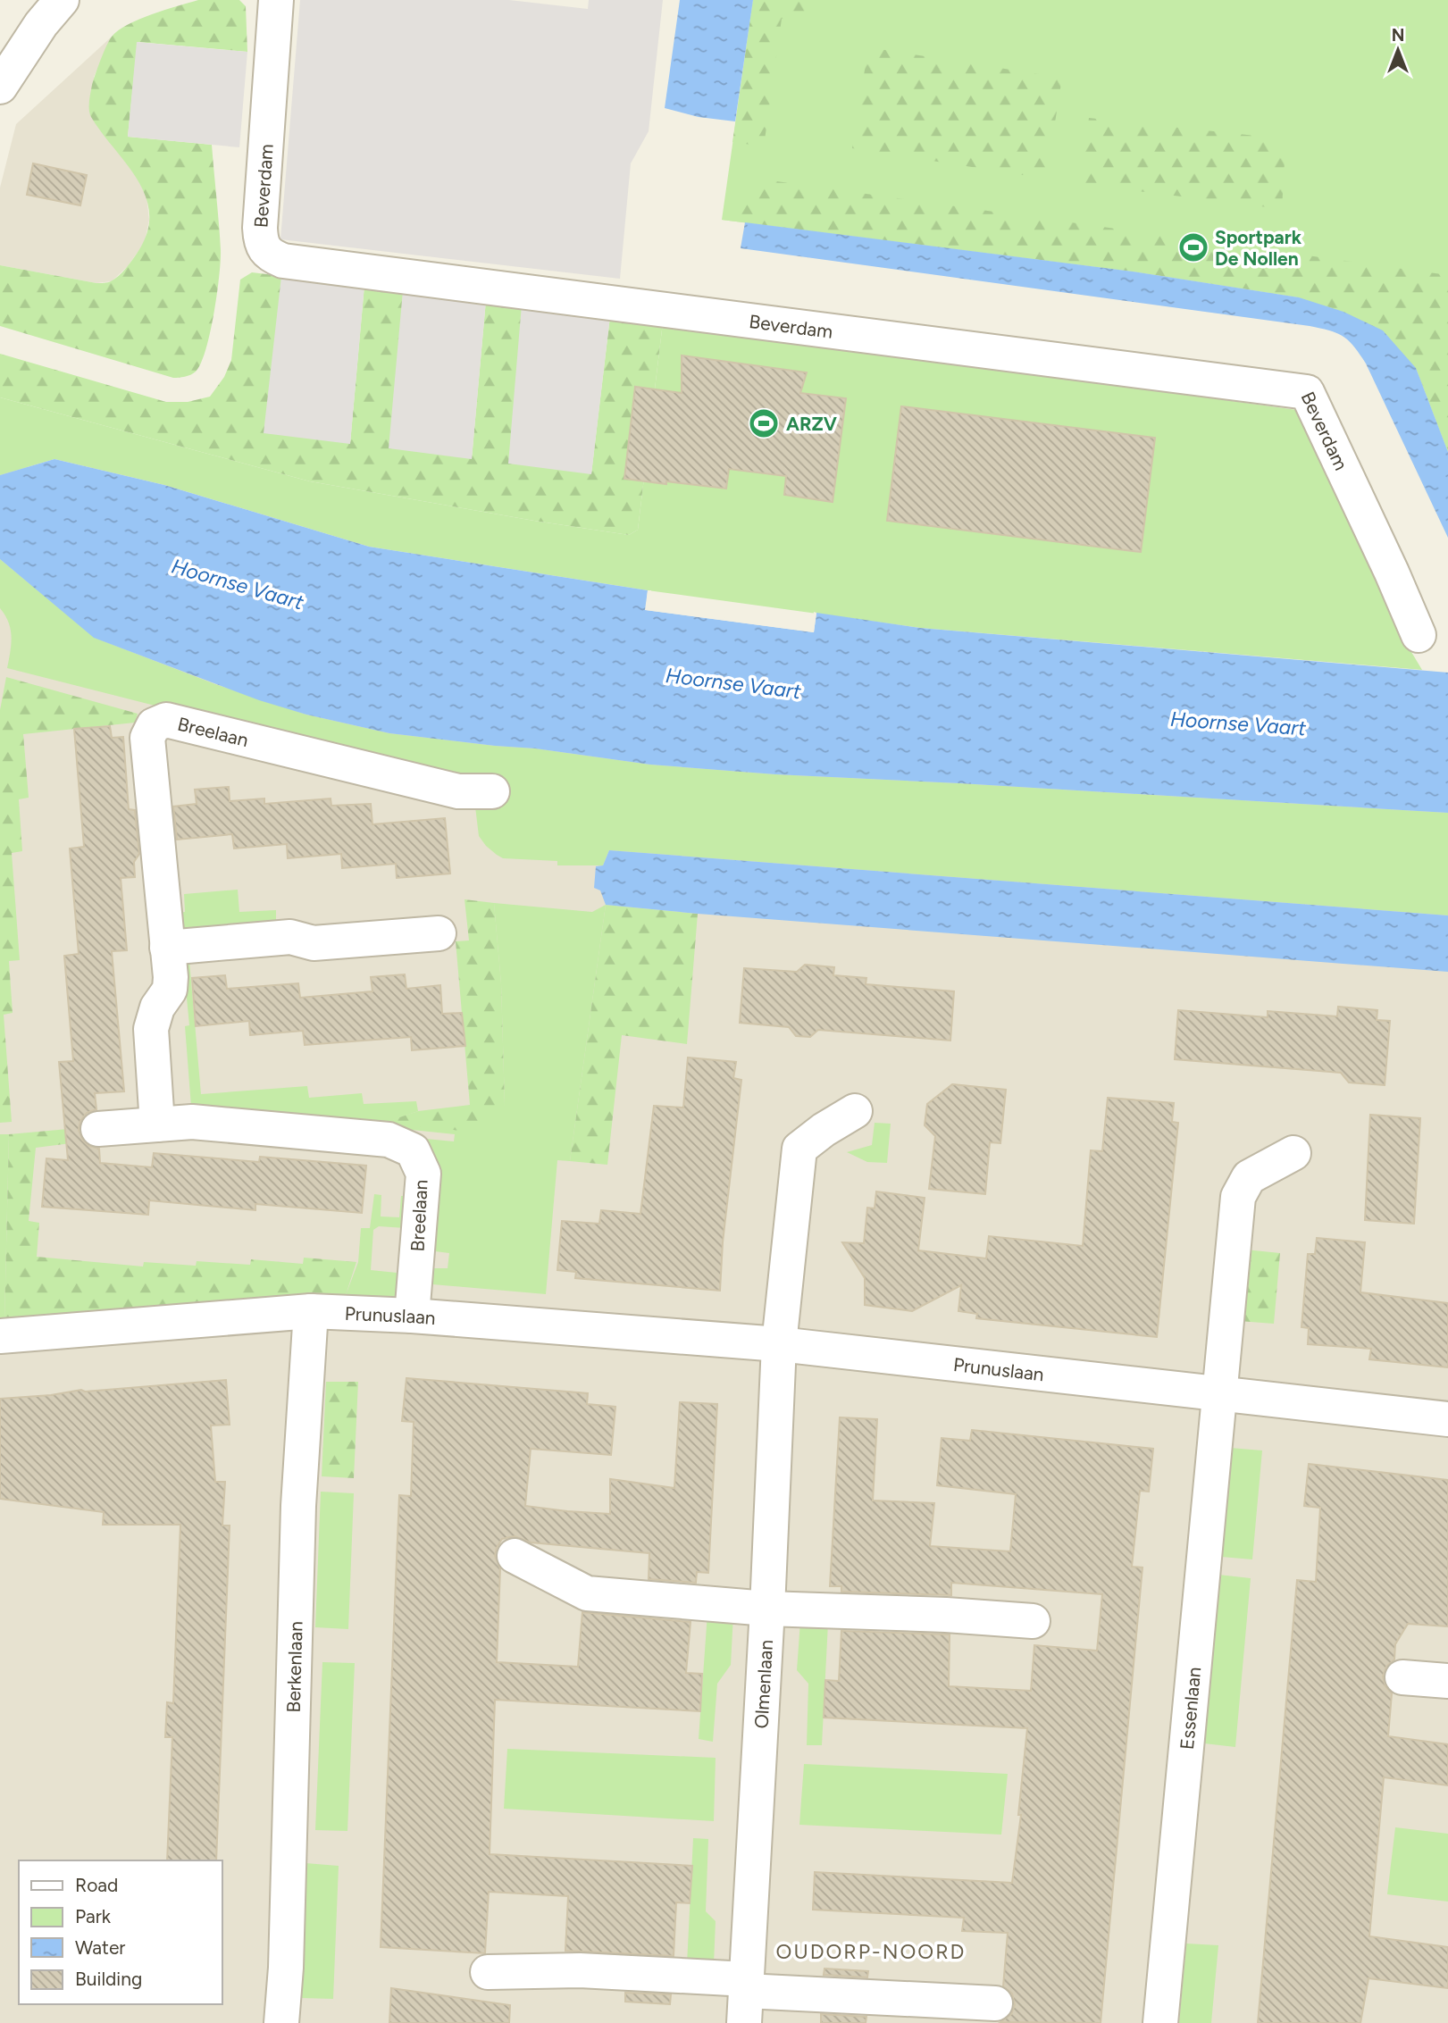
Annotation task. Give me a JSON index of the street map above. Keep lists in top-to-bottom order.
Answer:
{
  "streets": {
    "street": [
      "Beverdam",
      "Breelaan",
      "Prunuslaan",
      "Berkenlaan",
      "Olmenlaan",
      "Essenlaan"
    ]
  },
  "crossings": [
    ["Breelaan", "Prunuslaan"],
    ["Prunuslaan", "Berkenlaan"],
    ["Prunuslaan", "Olmenlaan"],
    ["Prunuslaan", "Essenlaan"]
  ],
  "districts": ["OUDORP-NOORD"],
  "water": ["Hoornse Vaart"],
  "places": {
    "sports": ["Sportpark De Nollen", "ARZV"]
  },
  "legend": [
    "Road",
    "Park",
    "Water",
    "Building"
  ],
  "north": "top"
}
